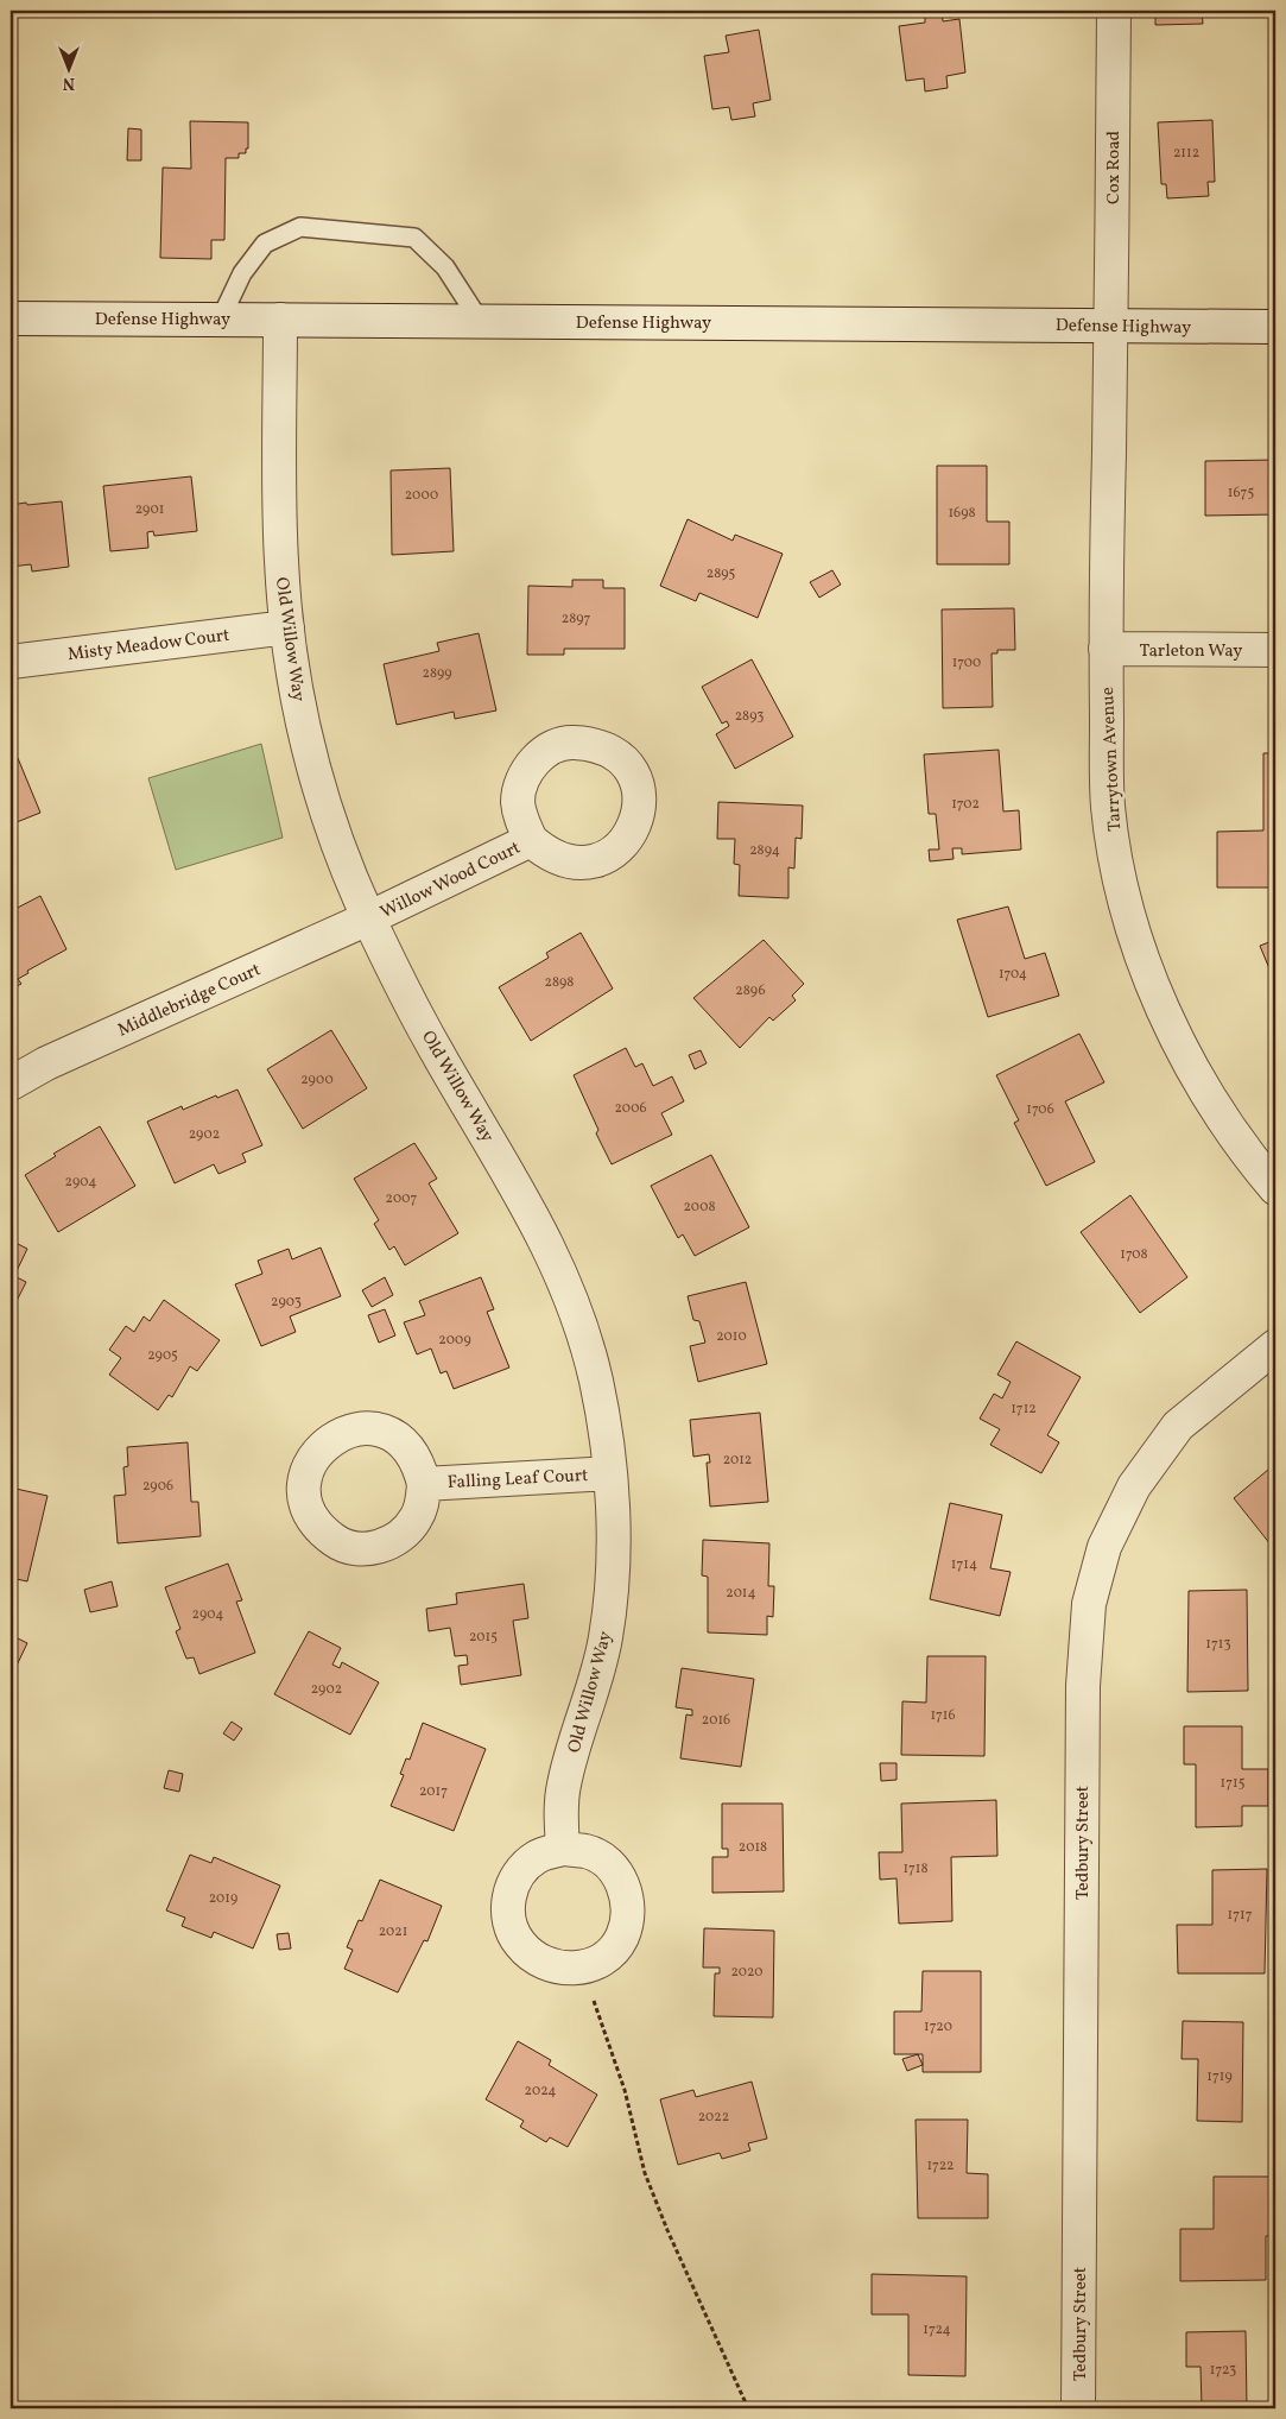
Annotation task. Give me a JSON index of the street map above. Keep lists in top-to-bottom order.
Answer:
{
  "streets": {
    "street": [
      "Cox Road",
      "Defense Highway",
      "Old Willow Way",
      "Misty Meadow Court",
      "Tarleton Way",
      "Tarrytown Avenue",
      "Willow Wood Court",
      "Middlebridge Court",
      "Falling Leaf Court",
      "Tedbury Street"
    ]
  },
  "crossings": [
    ["Cox Road", "Defense Highway"],
    ["Cox Road", "Tarrytown Avenue"],
    ["Defense Highway", "Old Willow Way"],
    ["Defense Highway", "Tarrytown Avenue"],
    ["Old Willow Way", "Misty Meadow Court"],
    ["Old Willow Way", "Willow Wood Court"],
    ["Old Willow Way", "Middlebridge Court"],
    ["Old Willow Way", "Falling Leaf Court"],
    ["Tarleton Way", "Tarrytown Avenue"],
    ["Willow Wood Court", "Middlebridge Court"]
  ],
  "house_numbers": [
    "2112",
    "1675",
    "2000",
    "2901",
    "1698",
    "2895",
    "2897",
    "1700",
    "2899",
    "2893",
    "1702",
    "2894",
    "1704",
    "2898",
    "2896",
    "2900",
    "2006",
    "1706",
    "2902",
    "2904",
    "2007",
    "2008",
    "1708",
    "2903",
    "2010",
    "2009",
    "2905",
    "1712",
    "2012",
    "2906",
    "1714",
    "2014",
    "2904",
    "2015",
    "1713",
    "2902",
    "1716",
    "2016",
    "1715",
    "2017",
    "2018",
    "1718",
    "2019",
    "1717",
    "2021",
    "2020",
    "1720",
    "1719",
    "2024",
    "2022",
    "1722",
    "1724",
    "1723"
  ],
  "north": "bottom"
}
